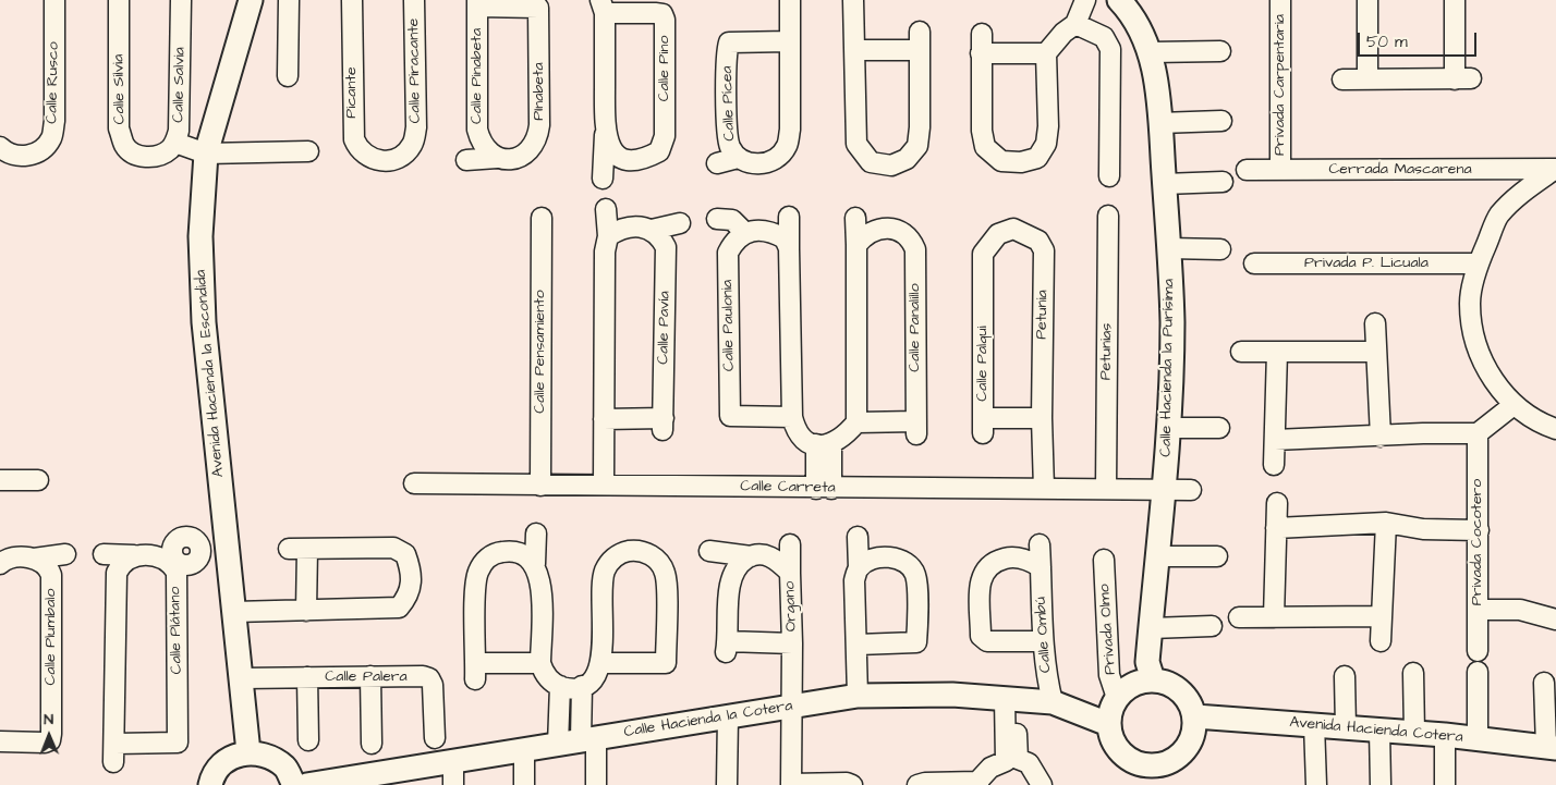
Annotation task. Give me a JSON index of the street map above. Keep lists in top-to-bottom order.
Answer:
{
  "streets": {
    "street": [
      "Calle Pino",
      "Calle Piracante",
      "Calle Pinabeta",
      "Calle Rusco",
      "Calle Salvia",
      "Privada Carpentaria",
      "Calle Silvia",
      "PInabeta",
      "Picante",
      "Calle Pícea",
      "Cerrada Mascarena",
      "Privada P. Licuala",
      "Petunia",
      "Calle Paulonia",
      "Calle Pavía",
      "Calle Panalillo",
      "Calle Pensamiento",
      "Petunias",
      "Calle Palqui",
      "Calle Hacienda la Purísima",
      "Avenida Hacienda la Escondida",
      "Calle Carreta",
      "Privada Cocotero",
      "Organo",
      "Privada Olmo",
      "Calle Plátano",
      "Calle Ombú",
      "Calle Plumbalo",
      "Calle Palera",
      "Calle Hacienda la Cotera",
      "Avenida Hacienda Cotera"
    ]
  },
  "crossings": [
    ["Calle Piracante", "Picante"],
    ["Calle Pinabeta", "PInabeta"],
    ["Calle Salvia", "Calle Silvia"],
    ["Privada Carpentaria", "Cerrada Mascarena"],
    ["Petunia", "Calle Palqui"],
    ["Calle Pensamiento", "Calle Carreta"],
    ["Petunias", "Calle Carreta"],
    ["Calle Hacienda la Purísima", "Calle Carreta"],
    ["Calle Hacienda la Purísima", "Privada Olmo"],
    ["Calle Hacienda la Purísima", "Calle Hacienda la Cotera"],
    ["Calle Hacienda la Purísima", "Avenida Hacienda Cotera"],
    ["Avenida Hacienda la Escondida", "Calle Palera"],
    ["Organo", "Calle Hacienda la Cotera"],
    ["Privada Olmo", "Calle Hacienda la Cotera"],
    ["Privada Olmo", "Avenida Hacienda Cotera"],
    ["Calle Ombú", "Calle Hacienda la Cotera"],
    ["Calle Hacienda la Cotera", "Avenida Hacienda Cotera"]
  ],
  "scale_bar": "50 m",
  "north": "top"
}
